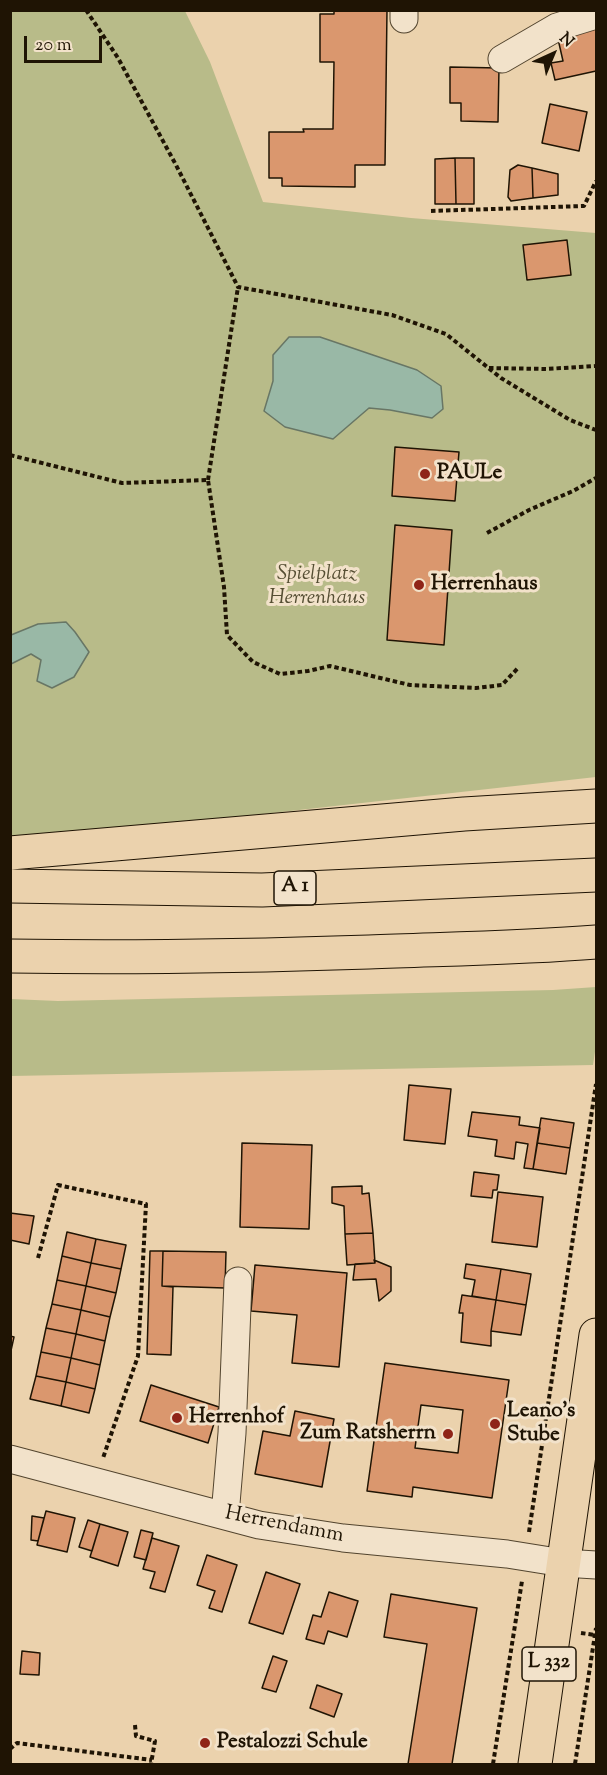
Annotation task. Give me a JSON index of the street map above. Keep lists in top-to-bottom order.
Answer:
{
  "streets": {
    "main road": ["A 1", "L 332"],
    "street": ["Herrendamm"]
  },
  "crossings": [
    ["Herrendamm", "L 332"]
  ],
  "parks": ["Spielplatz Herrenhaus"],
  "places": [
    "PAULe",
    "Herrenhaus",
    "Herrenhof",
    "Leano's Stube",
    "Zum Ratsherrn",
    "Pestalozzi Schule"
  ],
  "scale_bar": "20 m",
  "north": "top right"
}
